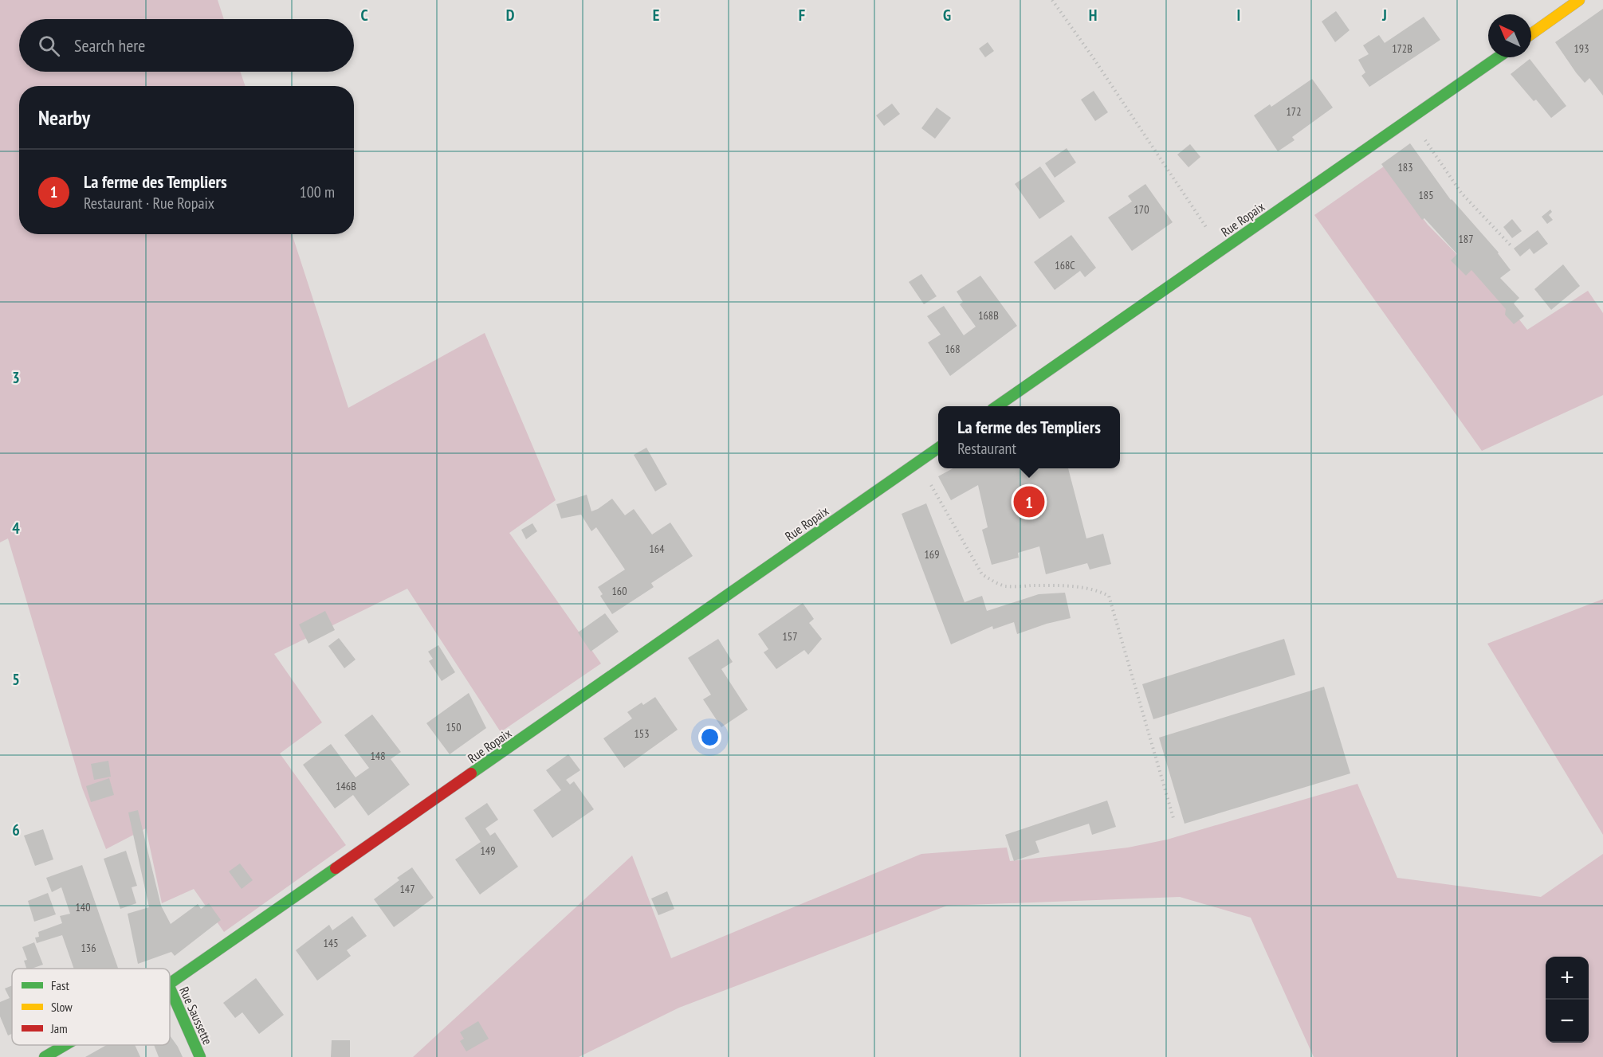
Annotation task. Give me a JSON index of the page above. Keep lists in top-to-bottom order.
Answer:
{
  "streets": {
    "street": ["Rue Ropaix", "Rue Saussette"]
  },
  "house_numbers": [
    "172B",
    "193",
    "172",
    "183",
    "185",
    "170",
    "187",
    "168C",
    "168B",
    "168",
    "164",
    "169",
    "160",
    "157",
    "150",
    "153",
    "148",
    "146B",
    "149",
    "147",
    "140",
    "145",
    "136"
  ],
  "legend": ["Fast", "Slow", "Jam"],
  "north": "top left",
  "page": {
    "search": "Search here",
    "heading": "Nearby",
    "list": [
      {
        "mark": "1",
        "name": "La ferme des Templiers",
        "note": "Restaurant · Rue Ropaix",
        "value": "100 m"
      }
    ],
    "popup": ["La ferme des Templiers", "Restaurant"],
    "pins": "1",
    "map_buttons": ["+", "−"]
  },
  "grid": {
    "columns": [
      "C",
      "D",
      "E",
      "F",
      "G",
      "H",
      "I",
      "J"
    ],
    "rows": [
      "3",
      "4",
      "5",
      "6"
    ]
  }
}
